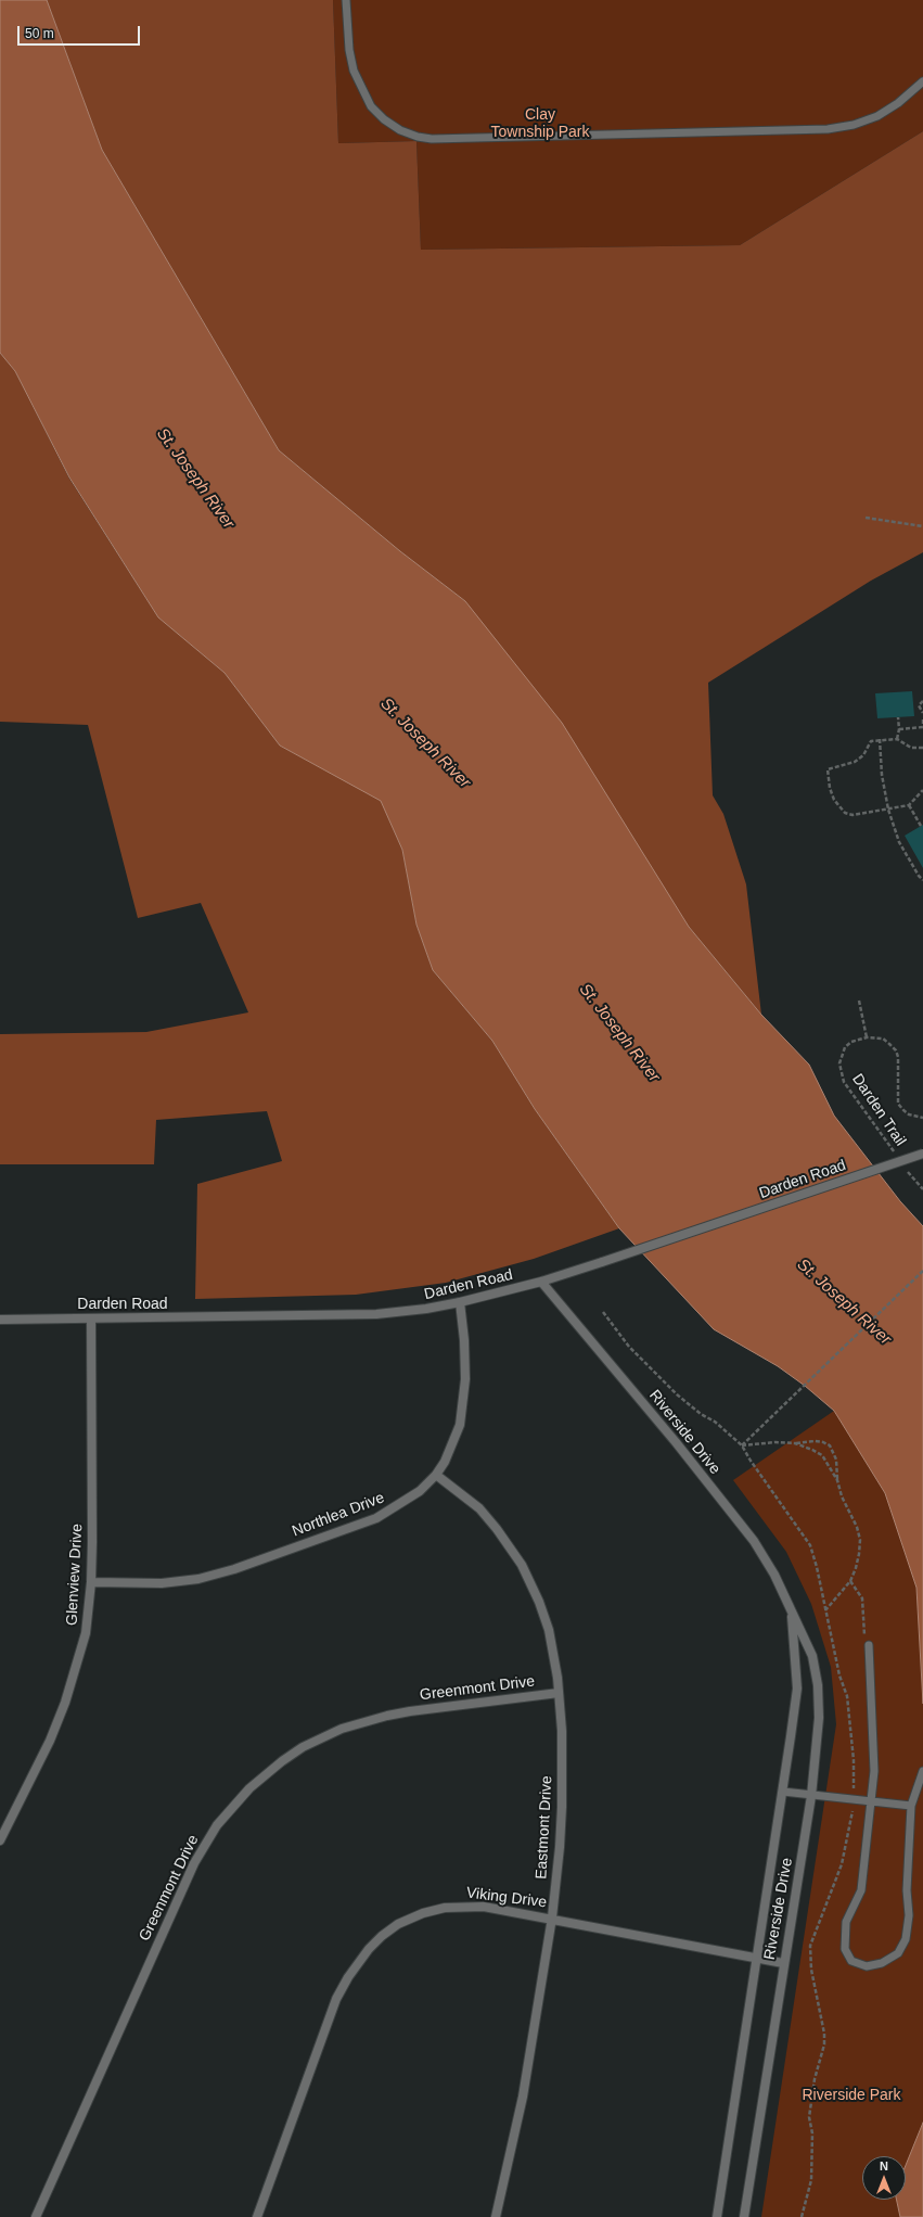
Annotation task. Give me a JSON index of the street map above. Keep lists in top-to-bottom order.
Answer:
{
  "streets": {
    "street": [
      "Darden Road",
      "Riverside Drive",
      "Northlea Drive",
      "Glenview Drive",
      "Greenmont Drive",
      "Eastmont Drive",
      "Viking Drive"
    ],
    "path": ["Darden Trail"]
  },
  "crossings": [
    ["Darden Road", "Riverside Drive"],
    ["Darden Road", "Northlea Drive"],
    ["Darden Road", "Glenview Drive"],
    ["Riverside Drive", "Viking Drive"],
    ["Northlea Drive", "Glenview Drive"],
    ["Northlea Drive", "Eastmont Drive"],
    ["Greenmont Drive", "Eastmont Drive"],
    ["Eastmont Drive", "Viking Drive"]
  ],
  "water": ["St. Joseph River"],
  "parks": ["Clay Township Park", "Riverside Park"],
  "scale_bar": "50 m",
  "north": "top"
}
